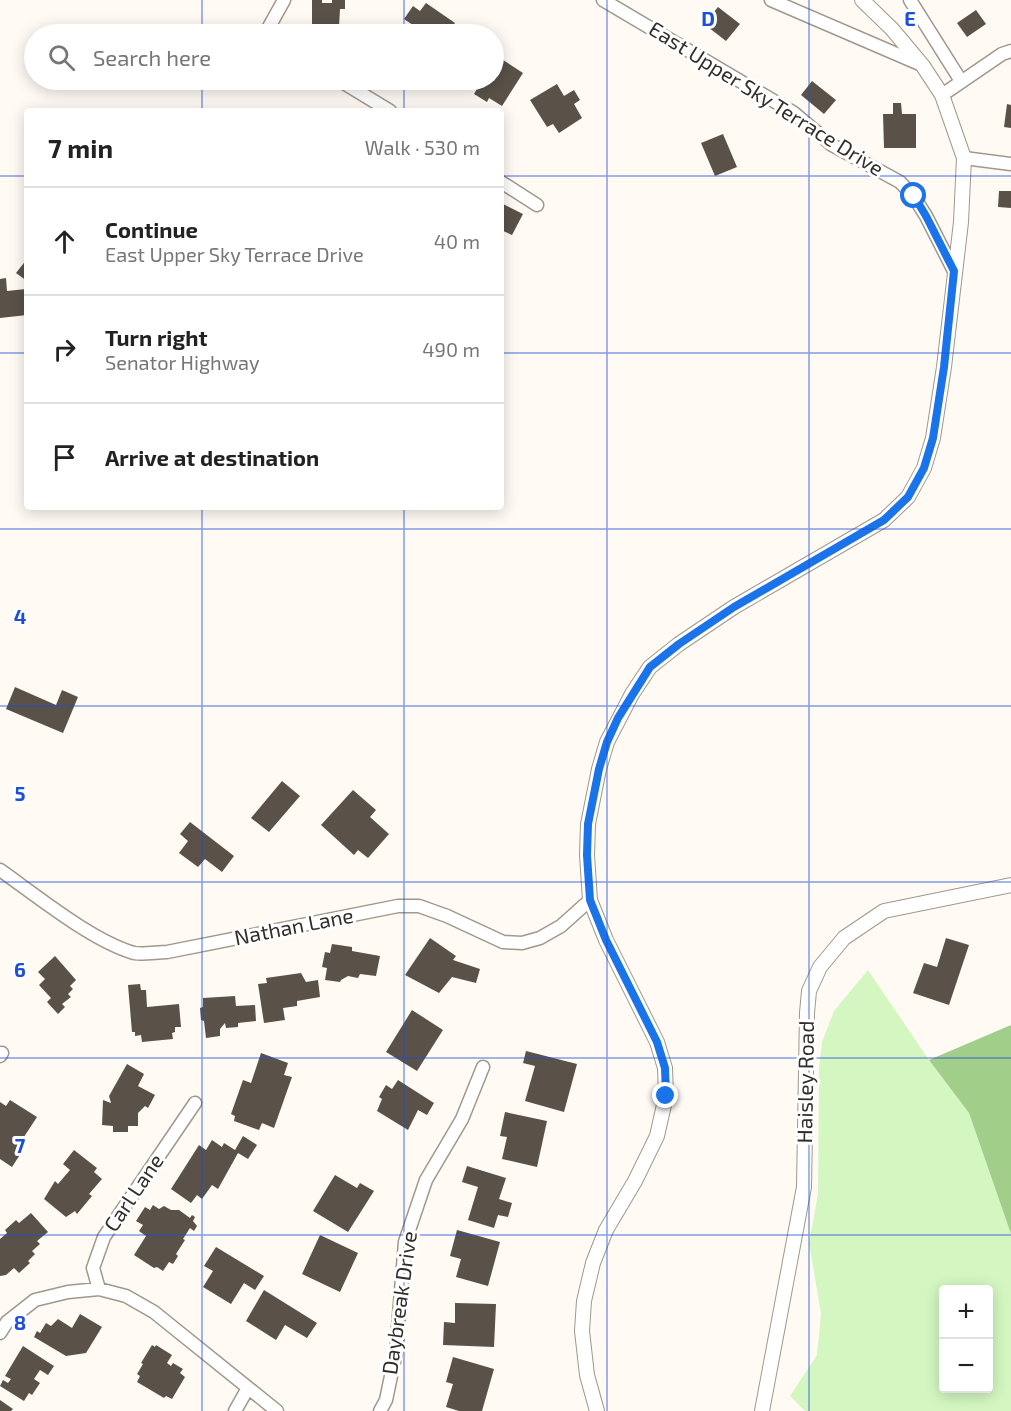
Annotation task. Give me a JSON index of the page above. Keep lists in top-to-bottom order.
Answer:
{
  "streets": {
    "street": [
      "East Upper Sky Terrace Drive",
      "Nathan Lane",
      "Haisley Road",
      "Carl Lane",
      "Daybreak Drive"
    ]
  },
  "page": {
    "search": "Search here",
    "heading": ["7 min", "Walk · 530 m"],
    "list": [
      ["Continue", "East Upper Sky Terrace Drive", "40 m"],
      ["Turn right", "Senator Highway", "490 m"],
      "Arrive at destination"
    ],
    "map_buttons": ["+", "−"]
  },
  "grid": {
    "columns": ["D", "E"],
    "rows": [
      "4",
      "5",
      "6",
      "7",
      "8"
    ]
  }
}
